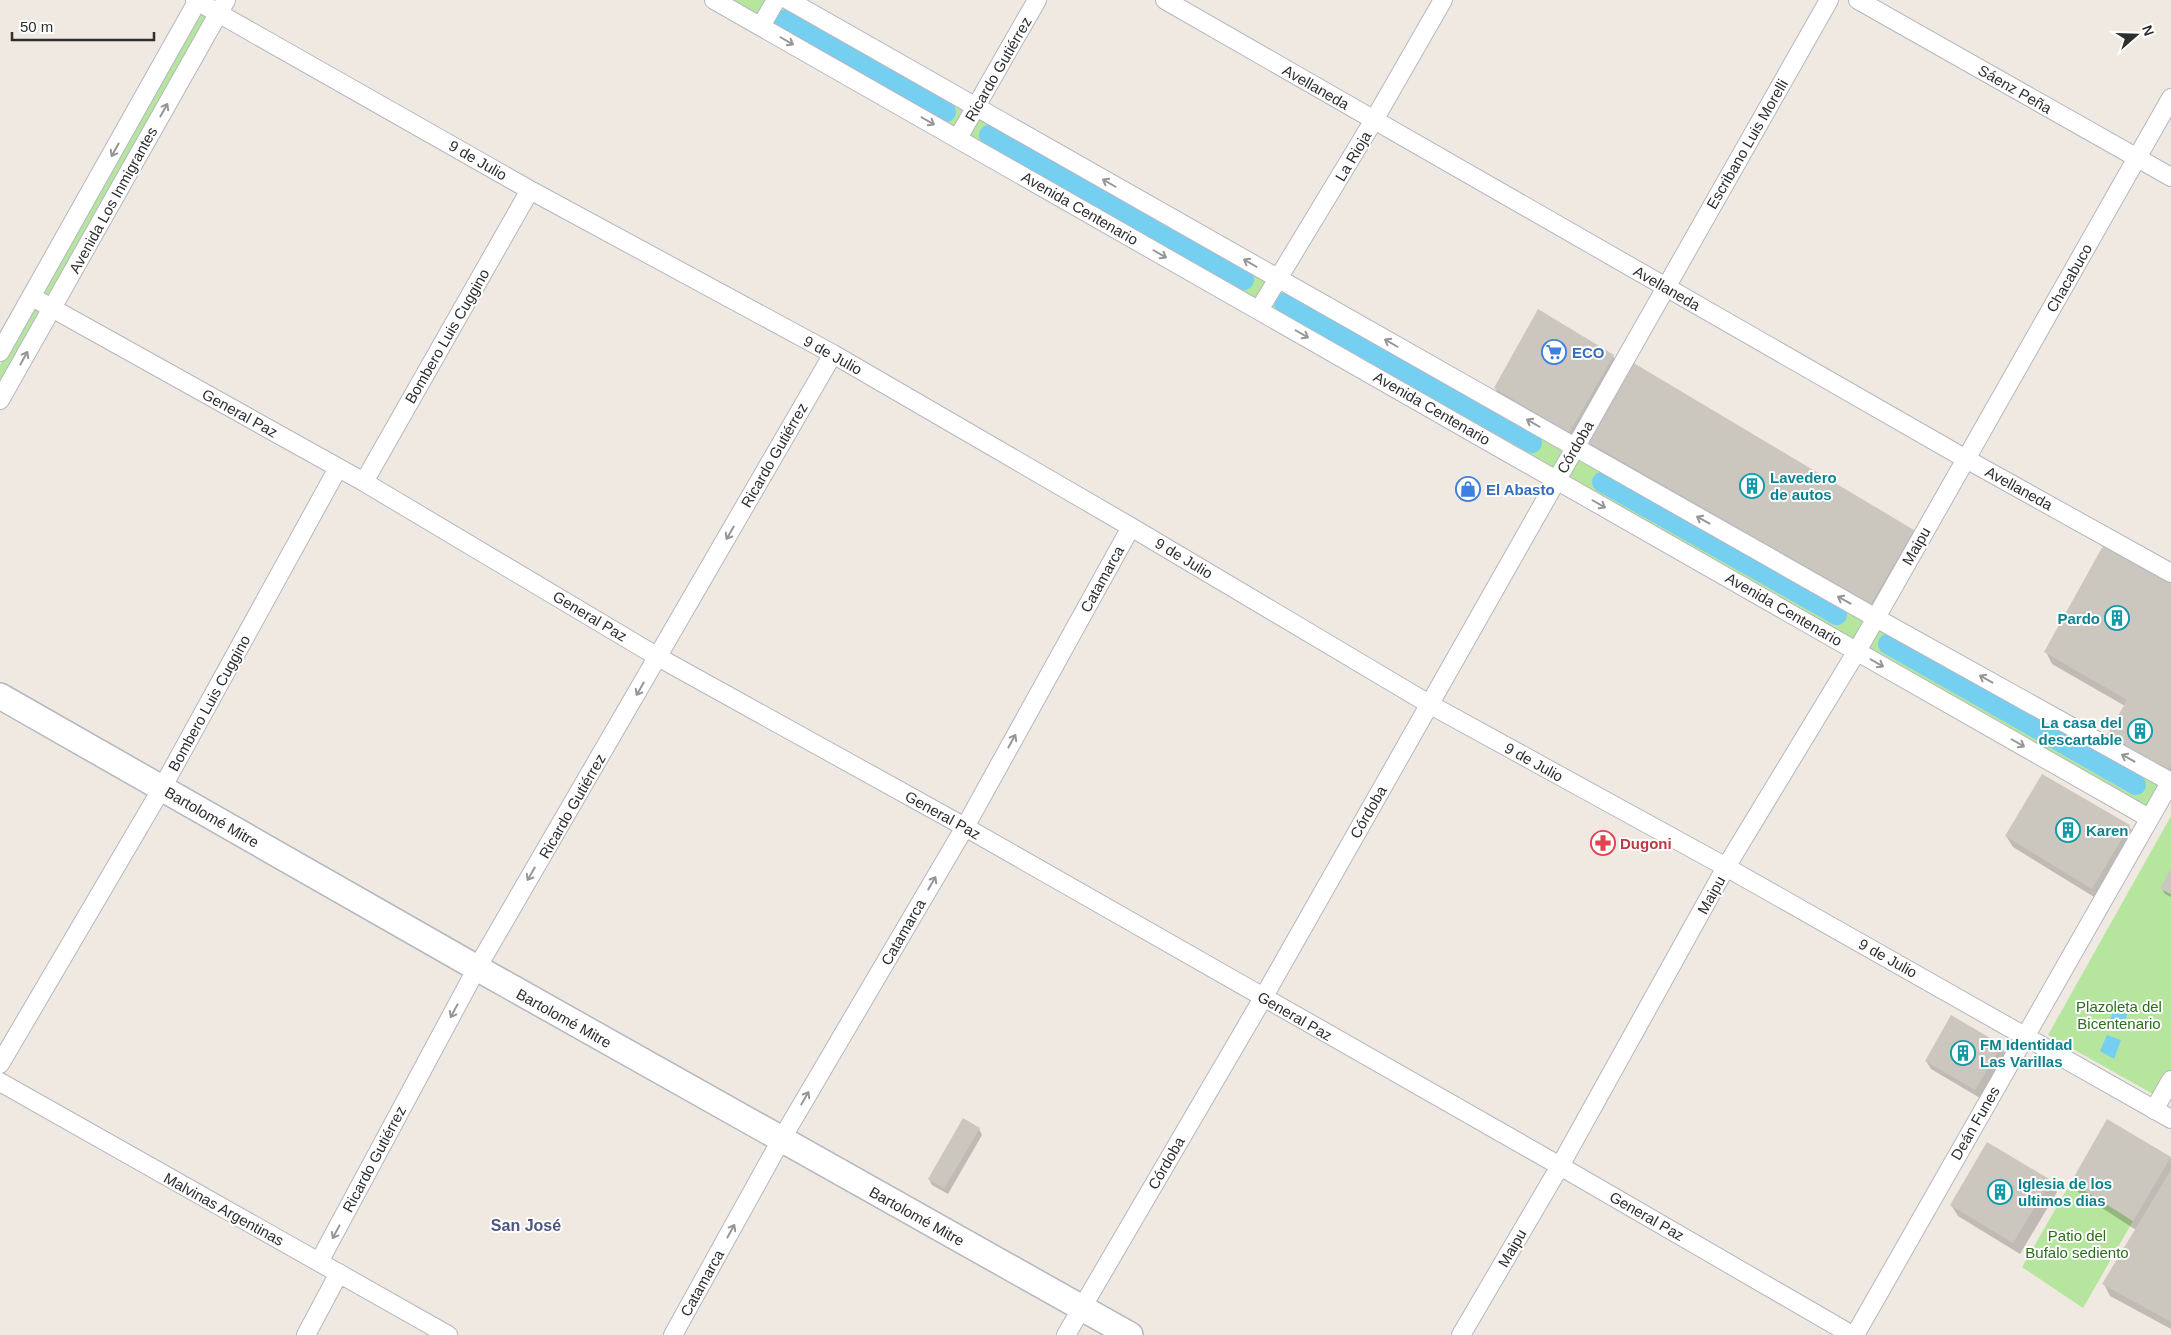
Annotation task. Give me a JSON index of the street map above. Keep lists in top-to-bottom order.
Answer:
{
  "streets": {
    "main road": ["Bartolomé Mitre"],
    "street": [
      "Ricardo Gutiérrez",
      "Avellaneda",
      "Sáenz Peña",
      "Escribano Luis Morelli",
      "La Rioja",
      "9 de Julio",
      "Avenida Los Inmigrantes",
      "Avenida Centenario",
      "Chacabuco",
      "Bombero Luis Cuggino",
      "General Paz",
      "Córdoba",
      "Maipu",
      "Catamarca",
      "Deán Funes",
      "Malvinas Argentinas"
    ]
  },
  "crossings": [
    ["Ricardo Gutiérrez", "9 de Julio"],
    ["Ricardo Gutiérrez", "Avenida Centenario"],
    ["Ricardo Gutiérrez", "General Paz"],
    ["Ricardo Gutiérrez", "Bartolomé Mitre"],
    ["Ricardo Gutiérrez", "Malvinas Argentinas"],
    ["Avellaneda", "Escribano Luis Morelli"],
    ["Avellaneda", "La Rioja"],
    ["Avellaneda", "Chacabuco"],
    ["Avellaneda", "Córdoba"],
    ["Avellaneda", "Maipu"],
    ["Sáenz Peña", "Chacabuco"],
    ["Escribano Luis Morelli", "Córdoba"],
    ["La Rioja", "Avenida Centenario"],
    ["9 de Julio", "Avenida Los Inmigrantes"],
    ["9 de Julio", "Bombero Luis Cuggino"],
    ["9 de Julio", "Córdoba"],
    ["9 de Julio", "Maipu"],
    ["9 de Julio", "Catamarca"],
    ["9 de Julio", "Deán Funes"],
    ["Avenida Los Inmigrantes", "General Paz"],
    ["Avenida Centenario", "Córdoba"],
    ["Avenida Centenario", "Maipu"],
    ["Avenida Centenario", "Deán Funes"],
    ["Chacabuco", "Maipu"],
    ["Bombero Luis Cuggino", "General Paz"],
    ["Bombero Luis Cuggino", "Bartolomé Mitre"],
    ["General Paz", "Córdoba"],
    ["General Paz", "Maipu"],
    ["General Paz", "Catamarca"],
    ["General Paz", "Deán Funes"],
    ["Córdoba", "Bartolomé Mitre"],
    ["Catamarca", "Bartolomé Mitre"]
  ],
  "one_way": ["Ricardo Gutiérrez", "Catamarca"],
  "districts": ["San José"],
  "parks": ["Plazoleta del Bicentenario", "Patio del Bufalo sediento"],
  "places": {
    "supermarket": ["ECO"],
    "building": [
      "Lavedero de autos",
      "Pardo",
      "La casa del descartable",
      "Karen",
      "FM Identidad Las Varillas",
      "Iglesia de los ultimos dias"
    ],
    "shop": ["El Abasto"],
    "pharmacy": ["Dugoni"]
  },
  "scale_bar": "50 m",
  "north": "right"
}
